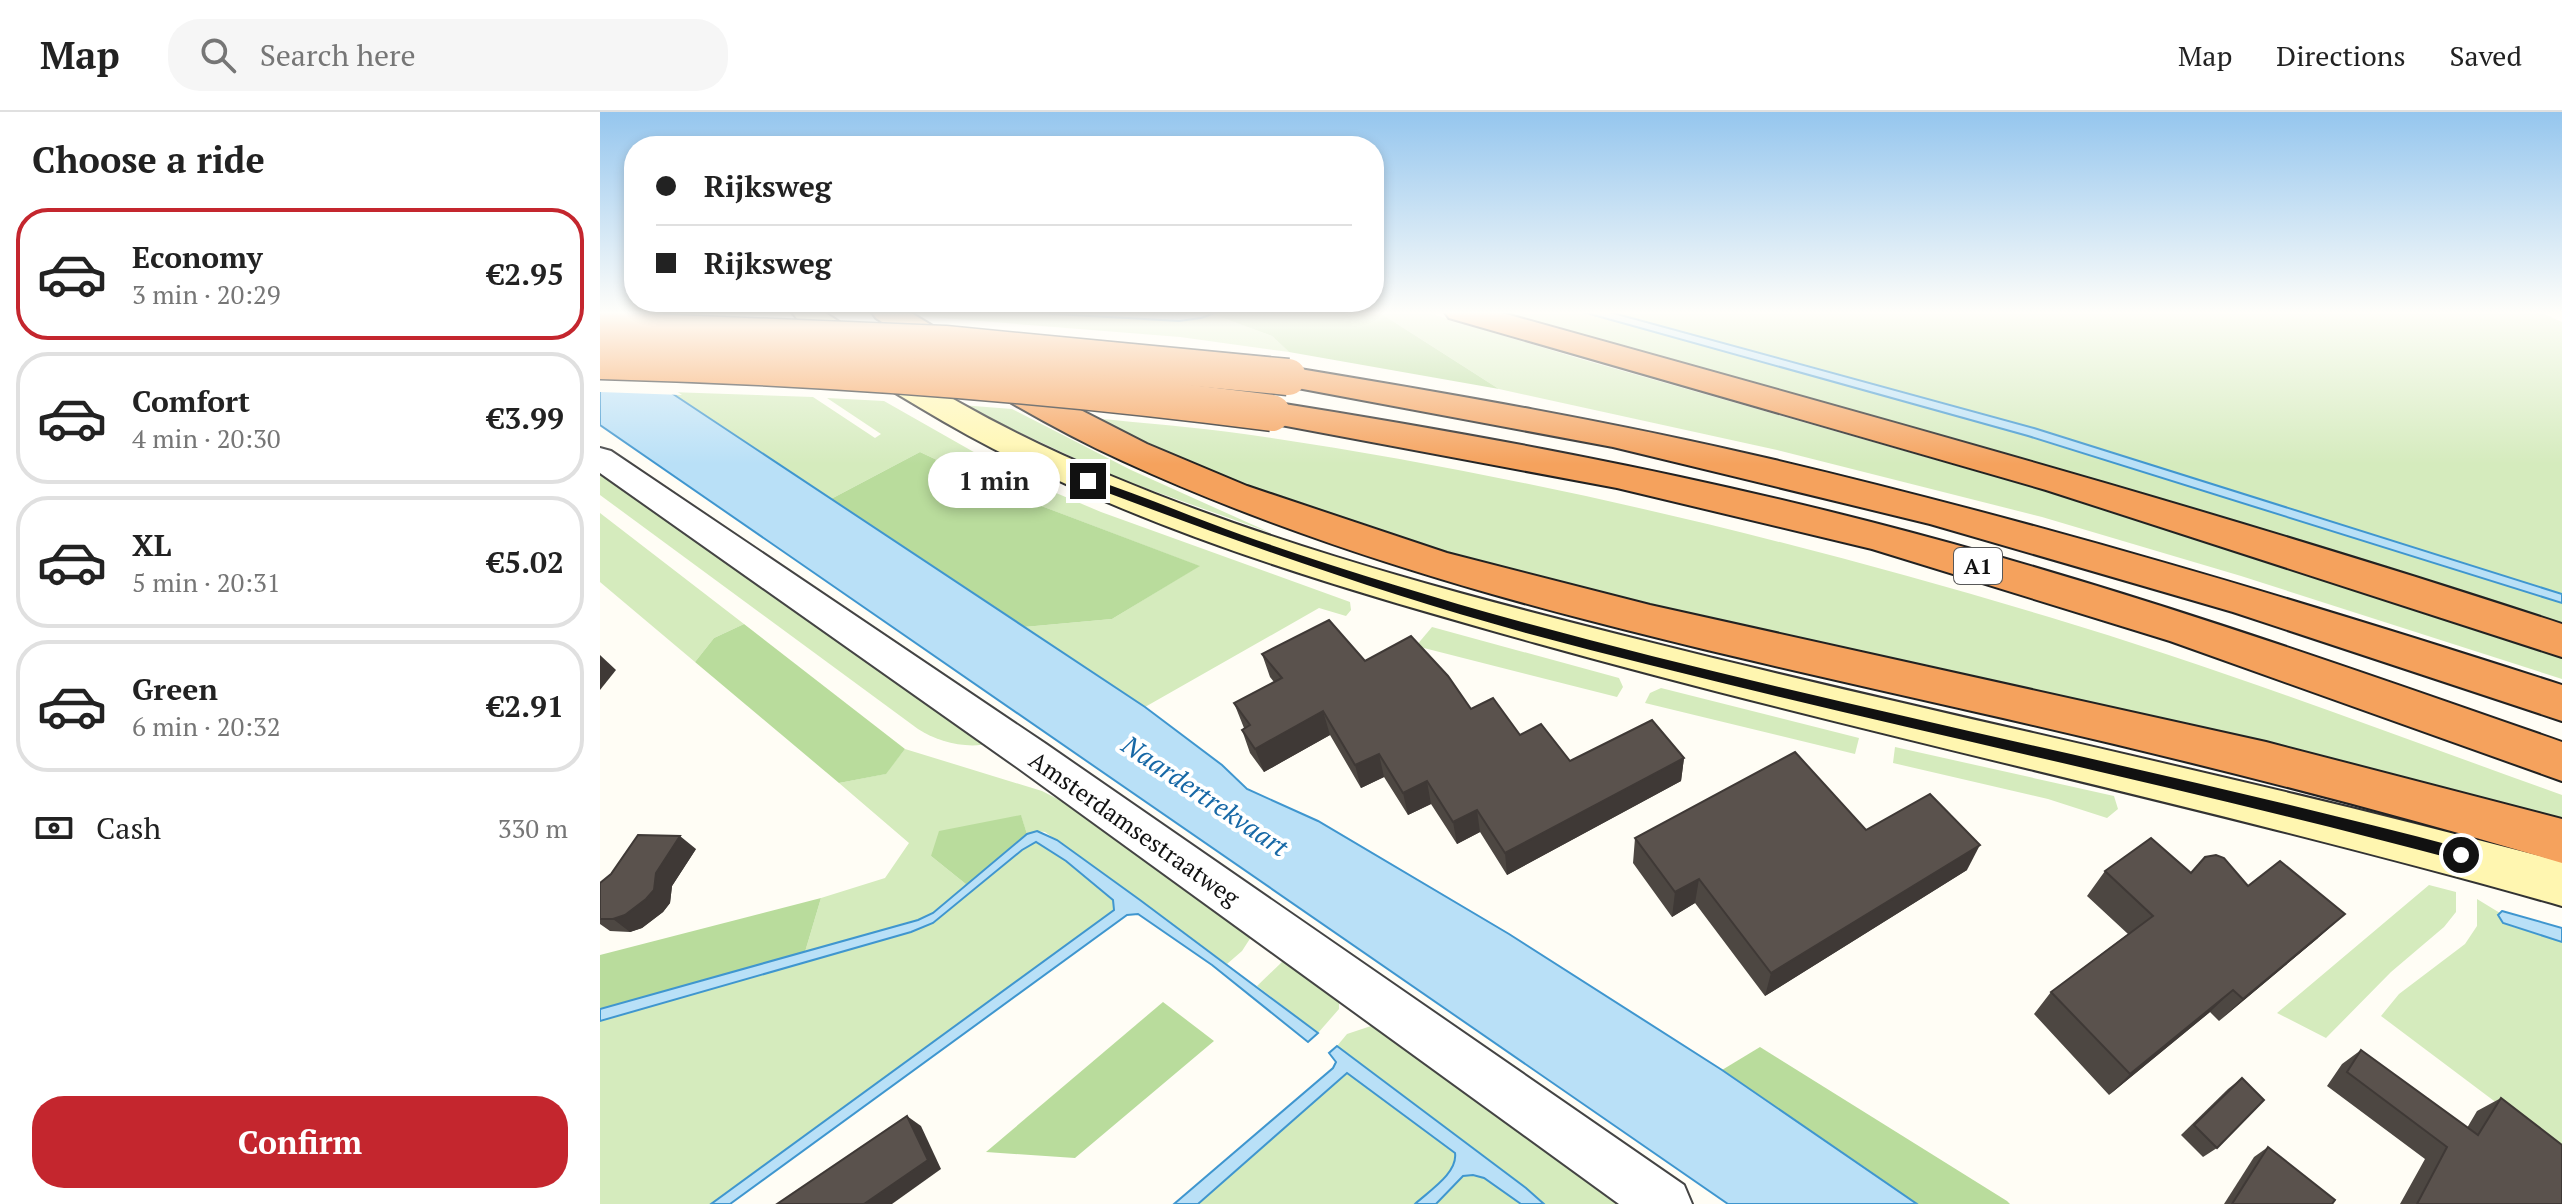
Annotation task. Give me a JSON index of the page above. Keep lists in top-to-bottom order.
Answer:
{
  "streets": {
    "highway": ["A1"],
    "street": ["Amsterdamsestraatweg"]
  },
  "water": ["Naardertrekvaart"],
  "page": {
    "header": "Map",
    "search": "Search here",
    "nav": ["Map", "Directions", "Saved"],
    "heading": "Choose a ride",
    "banner": ["Rijksweg", "Rijksweg"],
    "list": [
      {
        "name": "Economy",
        "note": "3 min · 20:29",
        "value": "€2.95"
      },
      {
        "name": "Comfort",
        "note": "4 min · 20:30",
        "value": "€3.99"
      },
      {
        "name": "XL",
        "note": "5 min · 20:31",
        "value": "€5.02"
      },
      {
        "name": "Green",
        "note": "6 min · 20:32",
        "value": "€2.91"
      }
    ],
    "bubble": "1 min",
    "pay": ["Cash", "330 m"],
    "buttons": "Confirm"
  }
}
